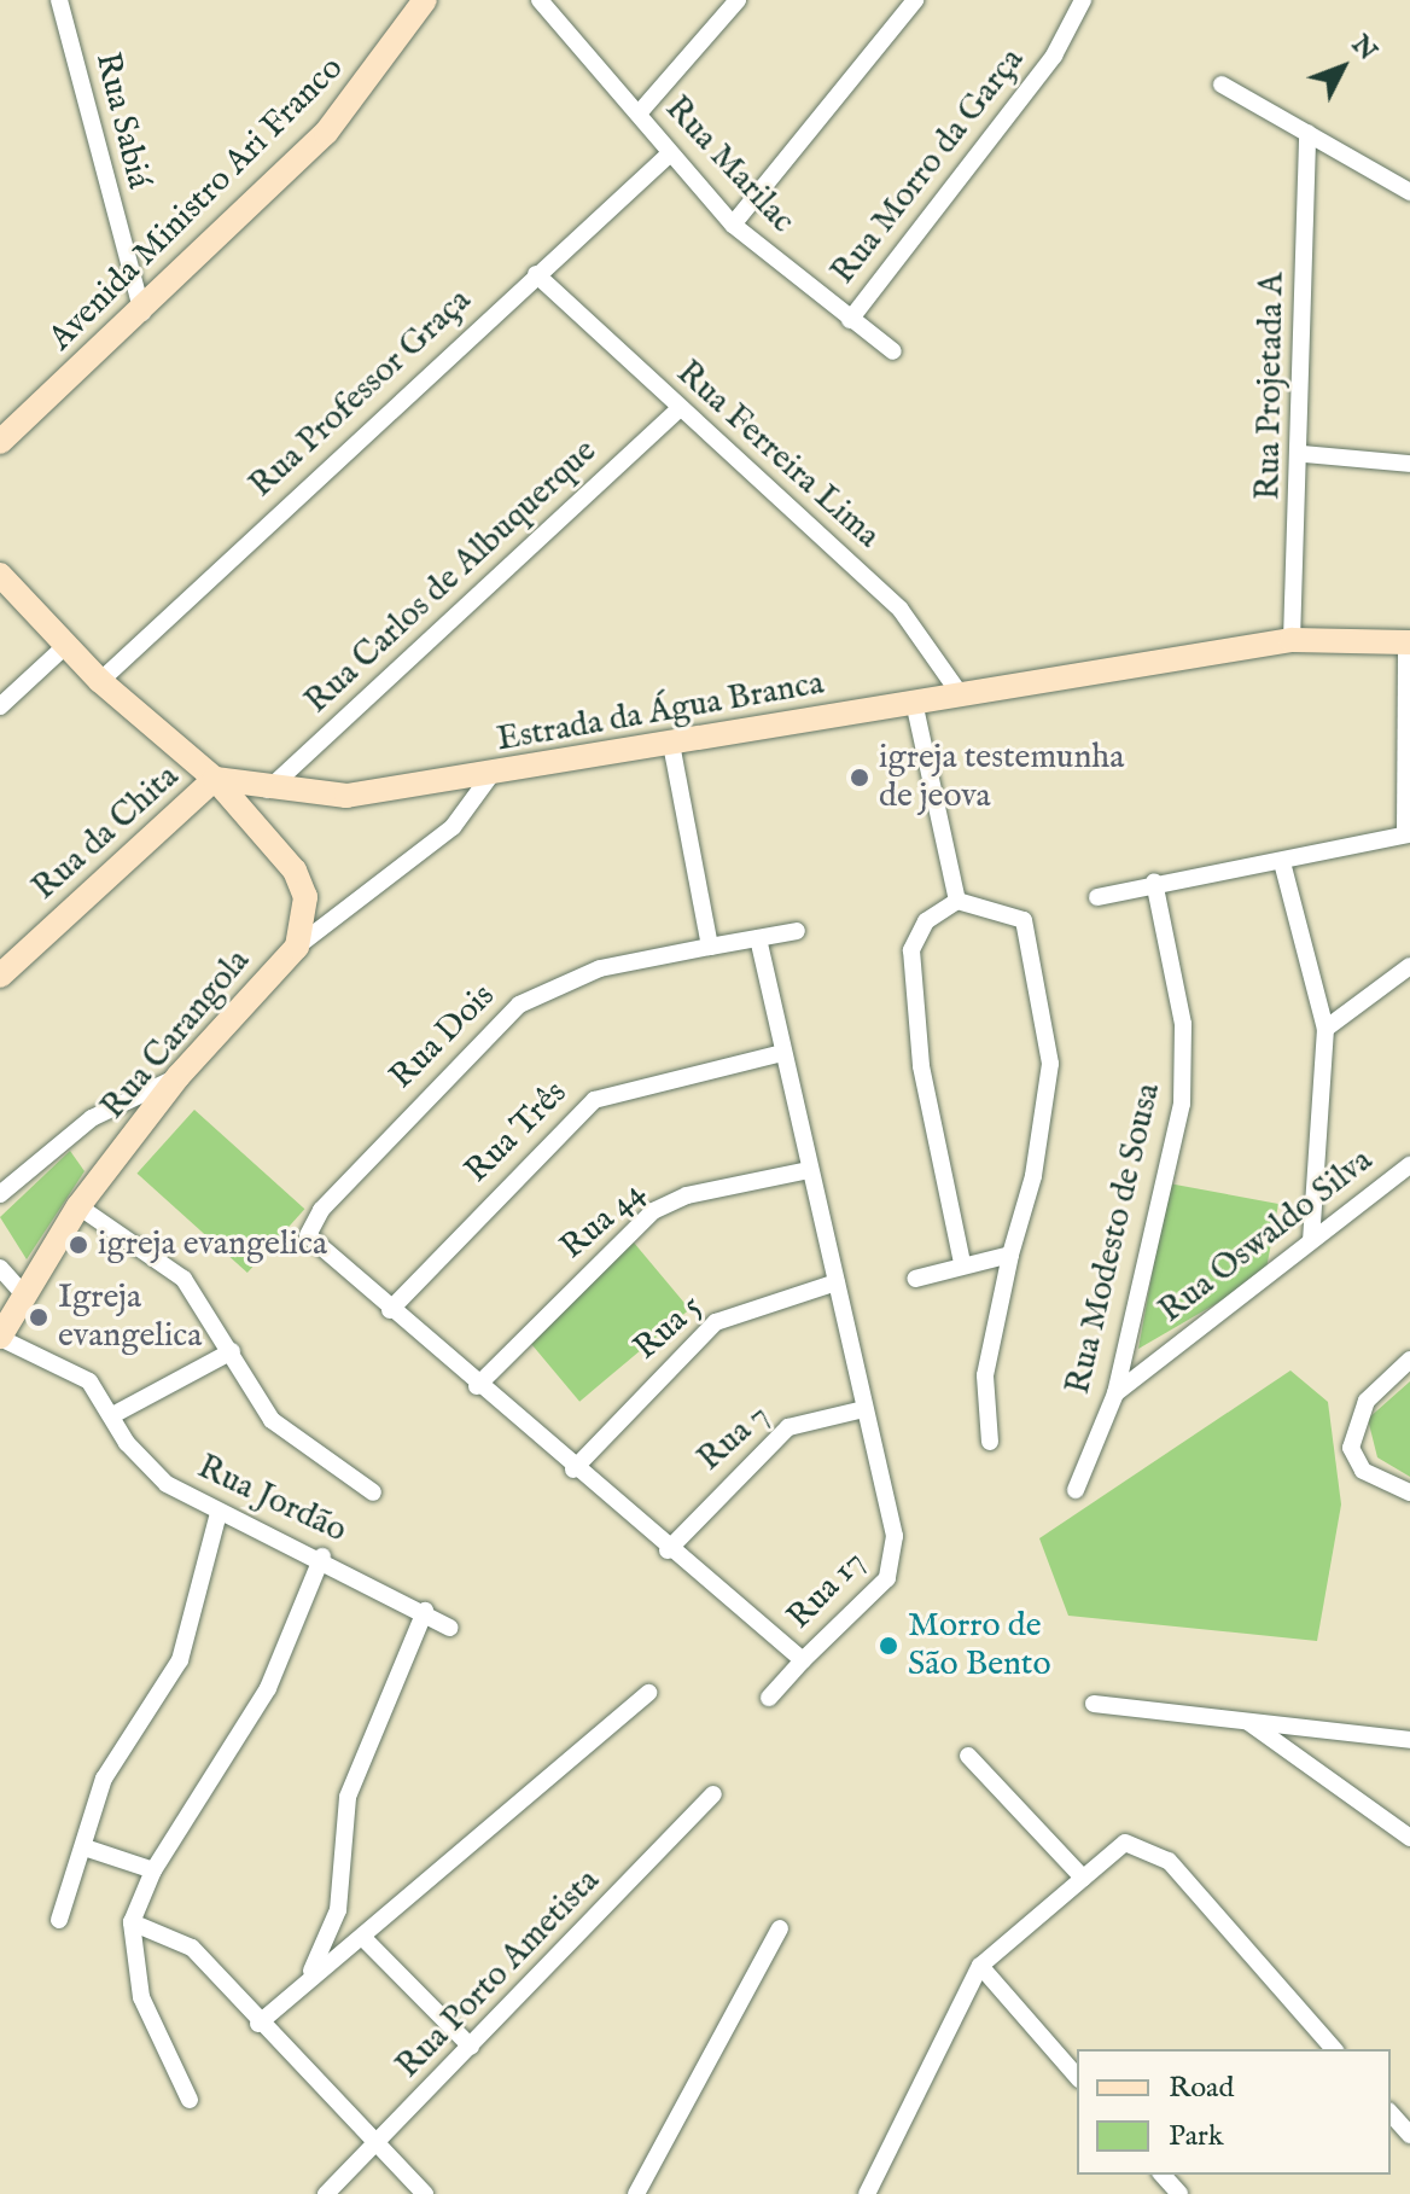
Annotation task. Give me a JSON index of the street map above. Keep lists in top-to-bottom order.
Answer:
{
  "streets": {
    "main road": [
      "Avenida Ministro Ari Franco",
      "Estrada da Água Branca",
      "Rua da Chita",
      "Rua Carangola"
    ],
    "street": [
      "Rua Sabiá",
      "Rua Marilac",
      "Rua Morro da Garça",
      "Rua Projetada A",
      "Rua Professor Graça",
      "Rua Ferreira Lima",
      "Rua Carlos de Albuquerque",
      "Rua Dois",
      "Rua Três",
      "Rua 44",
      "Rua Oswaldo Silva",
      "Rua Modesto de Sousa",
      "Rua 5",
      "Rua 7",
      "Rua Jordão",
      "Rua 17",
      "Rua Porto Ametista"
    ]
  },
  "crossings": [
    ["Rua Sabiá", "Avenida Ministro Ari Franco"],
    ["Rua Marilac", "Rua Morro da Garça"],
    ["Rua Marilac", "Rua Professor Graça"],
    ["Rua Projetada A", "Estrada da Água Branca"],
    ["Rua Professor Graça", "Rua Ferreira Lima"],
    ["Rua Professor Graça", "Estrada da Água Branca"],
    ["Rua Ferreira Lima", "Rua Carlos de Albuquerque"],
    ["Rua Ferreira Lima", "Estrada da Água Branca"],
    ["Rua Carlos de Albuquerque", "Estrada da Água Branca"],
    ["Estrada da Água Branca", "Rua da Chita"],
    ["Estrada da Água Branca", "Rua Carangola"],
    ["Rua da Chita", "Rua Carangola"],
    ["Rua Carangola", "Rua Jordão"],
    ["Rua Dois", "Rua 17"],
    ["Rua Três", "Rua 17"],
    ["Rua 44", "Rua 17"],
    ["Rua Oswaldo Silva", "Rua Modesto de Sousa"],
    ["Rua 5", "Rua 17"],
    ["Rua 7", "Rua 17"]
  ],
  "places": [
    "igreja testemunha de jeova",
    "igreja evangelica",
    "Igreja evangelica",
    "Morro de São Bento"
  ],
  "legend": ["Road", "Park"],
  "north": "top right"
}
